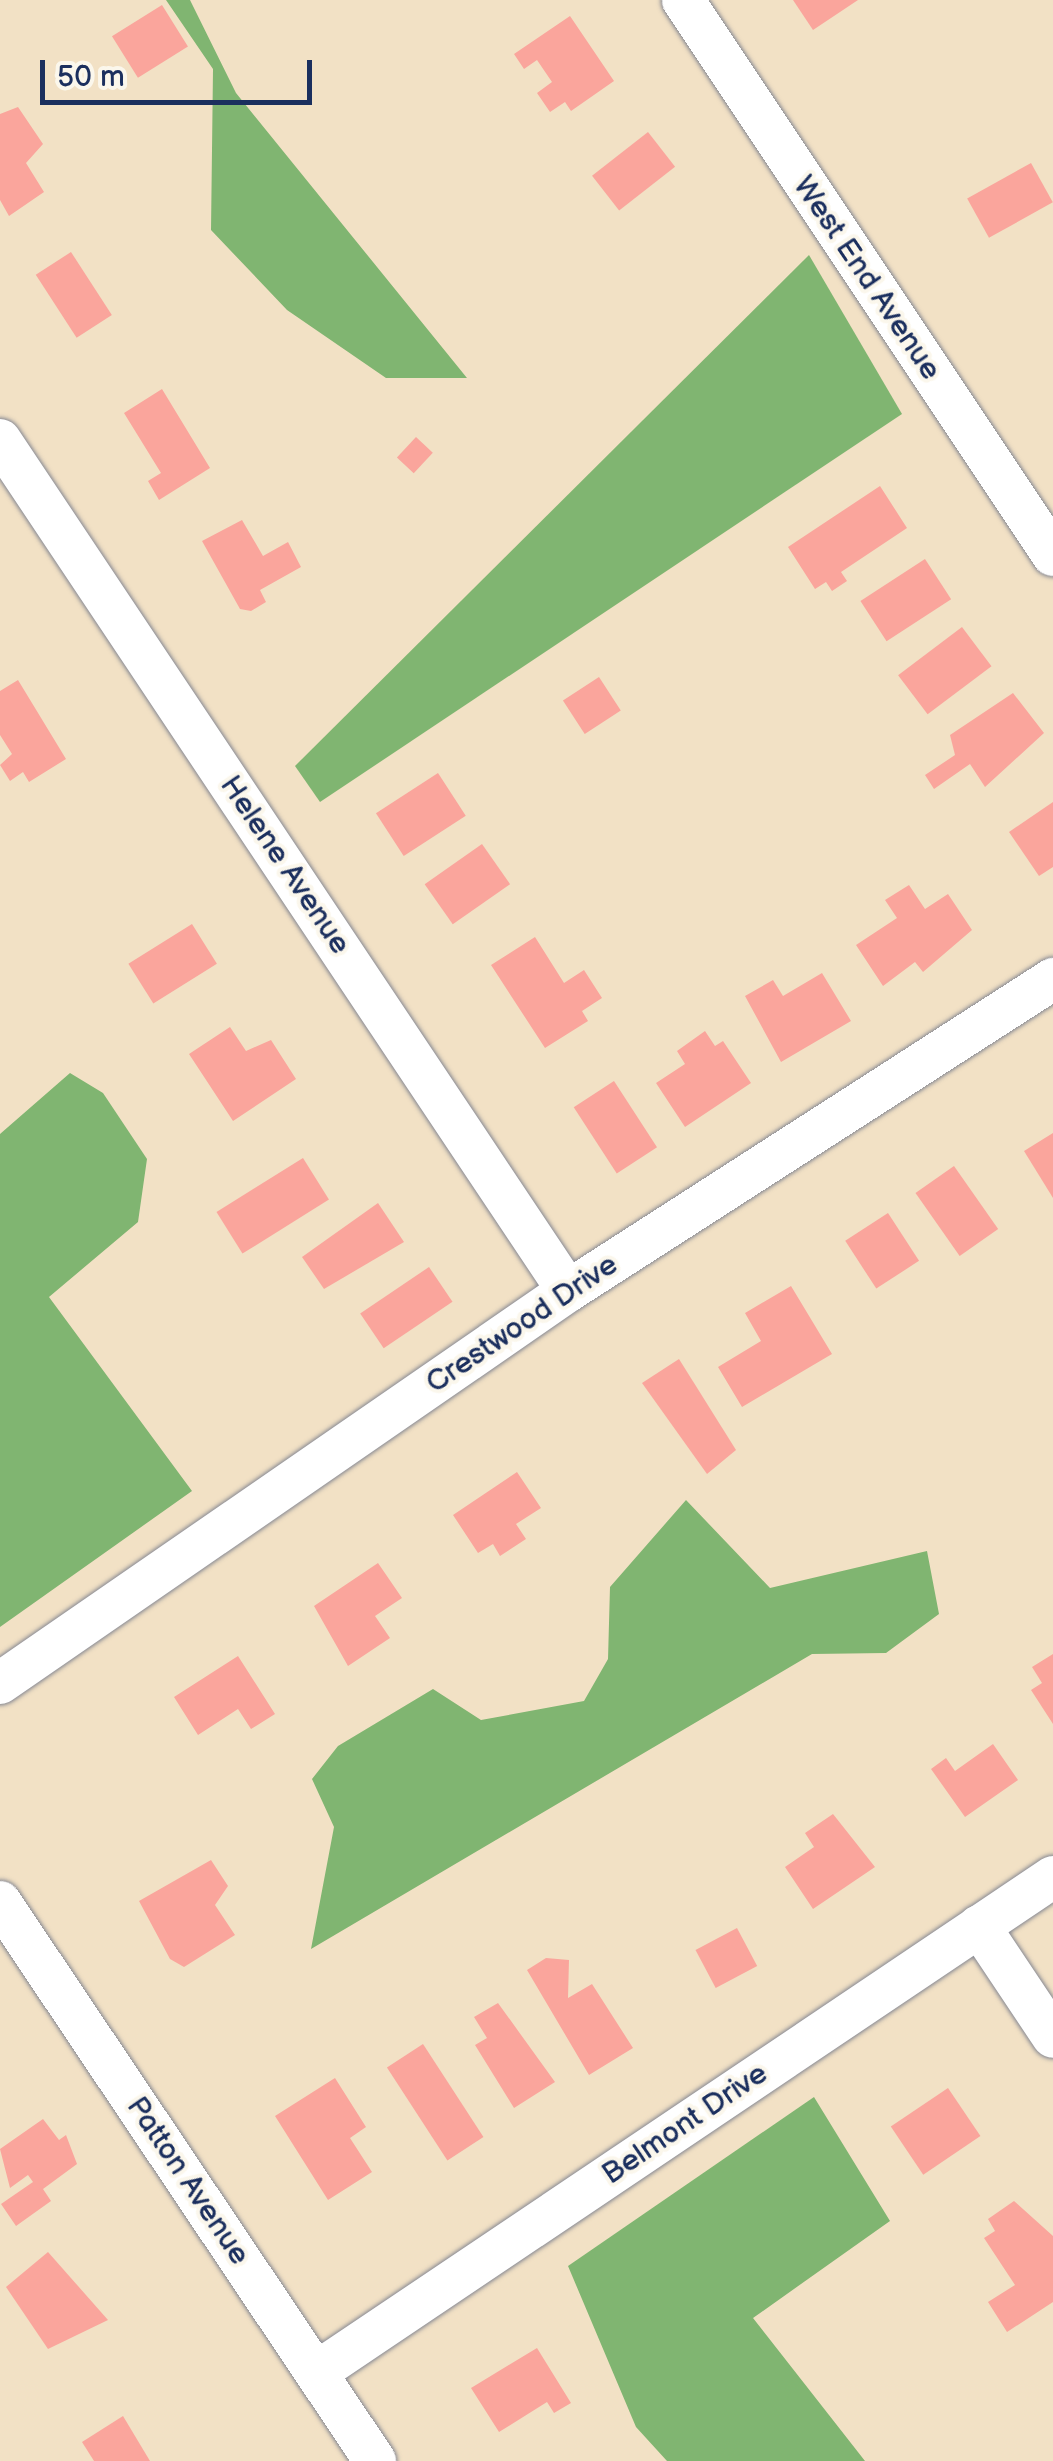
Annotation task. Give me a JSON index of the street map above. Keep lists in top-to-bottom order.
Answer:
{
  "streets": {
    "street": [
      "West End Avenue",
      "Helene Avenue",
      "Crestwood Drive",
      "Belmont Drive",
      "Patton Avenue"
    ]
  },
  "crossings": [
    ["Helene Avenue", "Crestwood Drive"],
    ["Belmont Drive", "Patton Avenue"]
  ],
  "scale_bar": "50 m"
}
